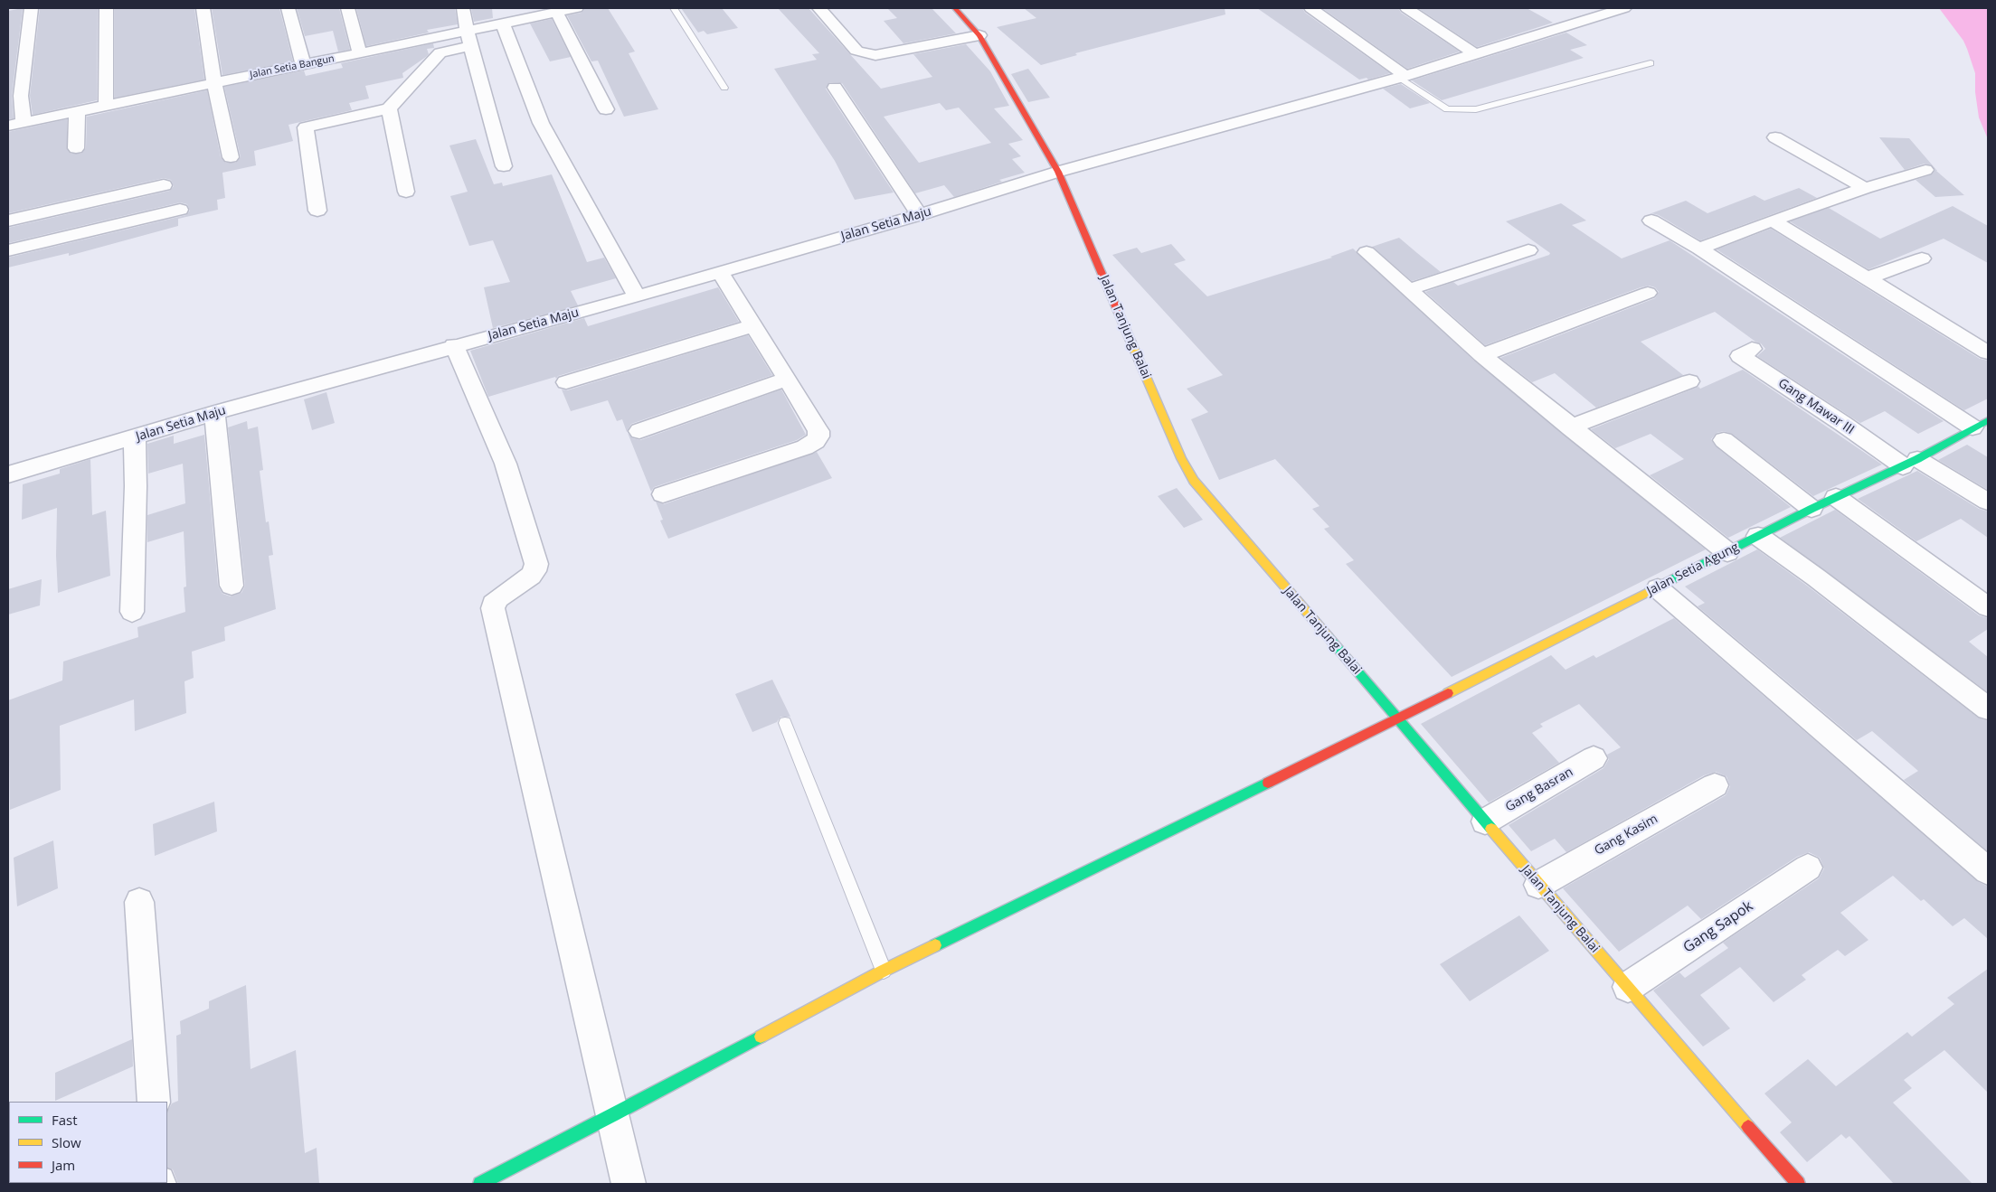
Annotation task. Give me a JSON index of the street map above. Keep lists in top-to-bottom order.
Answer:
{
  "streets": {
    "street": [
      "Jalan Setia Bangun",
      "Jalan Setia Maju",
      "Jalan Tanjung Balai",
      "Gang Mawar III",
      "Jalan Setia Agung",
      "Gang Basran",
      "Gang Kasim",
      "Gang Sapok"
    ]
  },
  "crossings": [
    ["Jalan Setia Maju", "Jalan Tanjung Balai"],
    ["Jalan Tanjung Balai", "Jalan Setia Agung"],
    ["Jalan Tanjung Balai", "Gang Basran"],
    ["Jalan Tanjung Balai", "Gang Kasim"],
    ["Jalan Tanjung Balai", "Gang Sapok"],
    ["Gang Mawar III", "Jalan Setia Agung"]
  ],
  "legend": ["Fast", "Slow", "Jam"]
}
